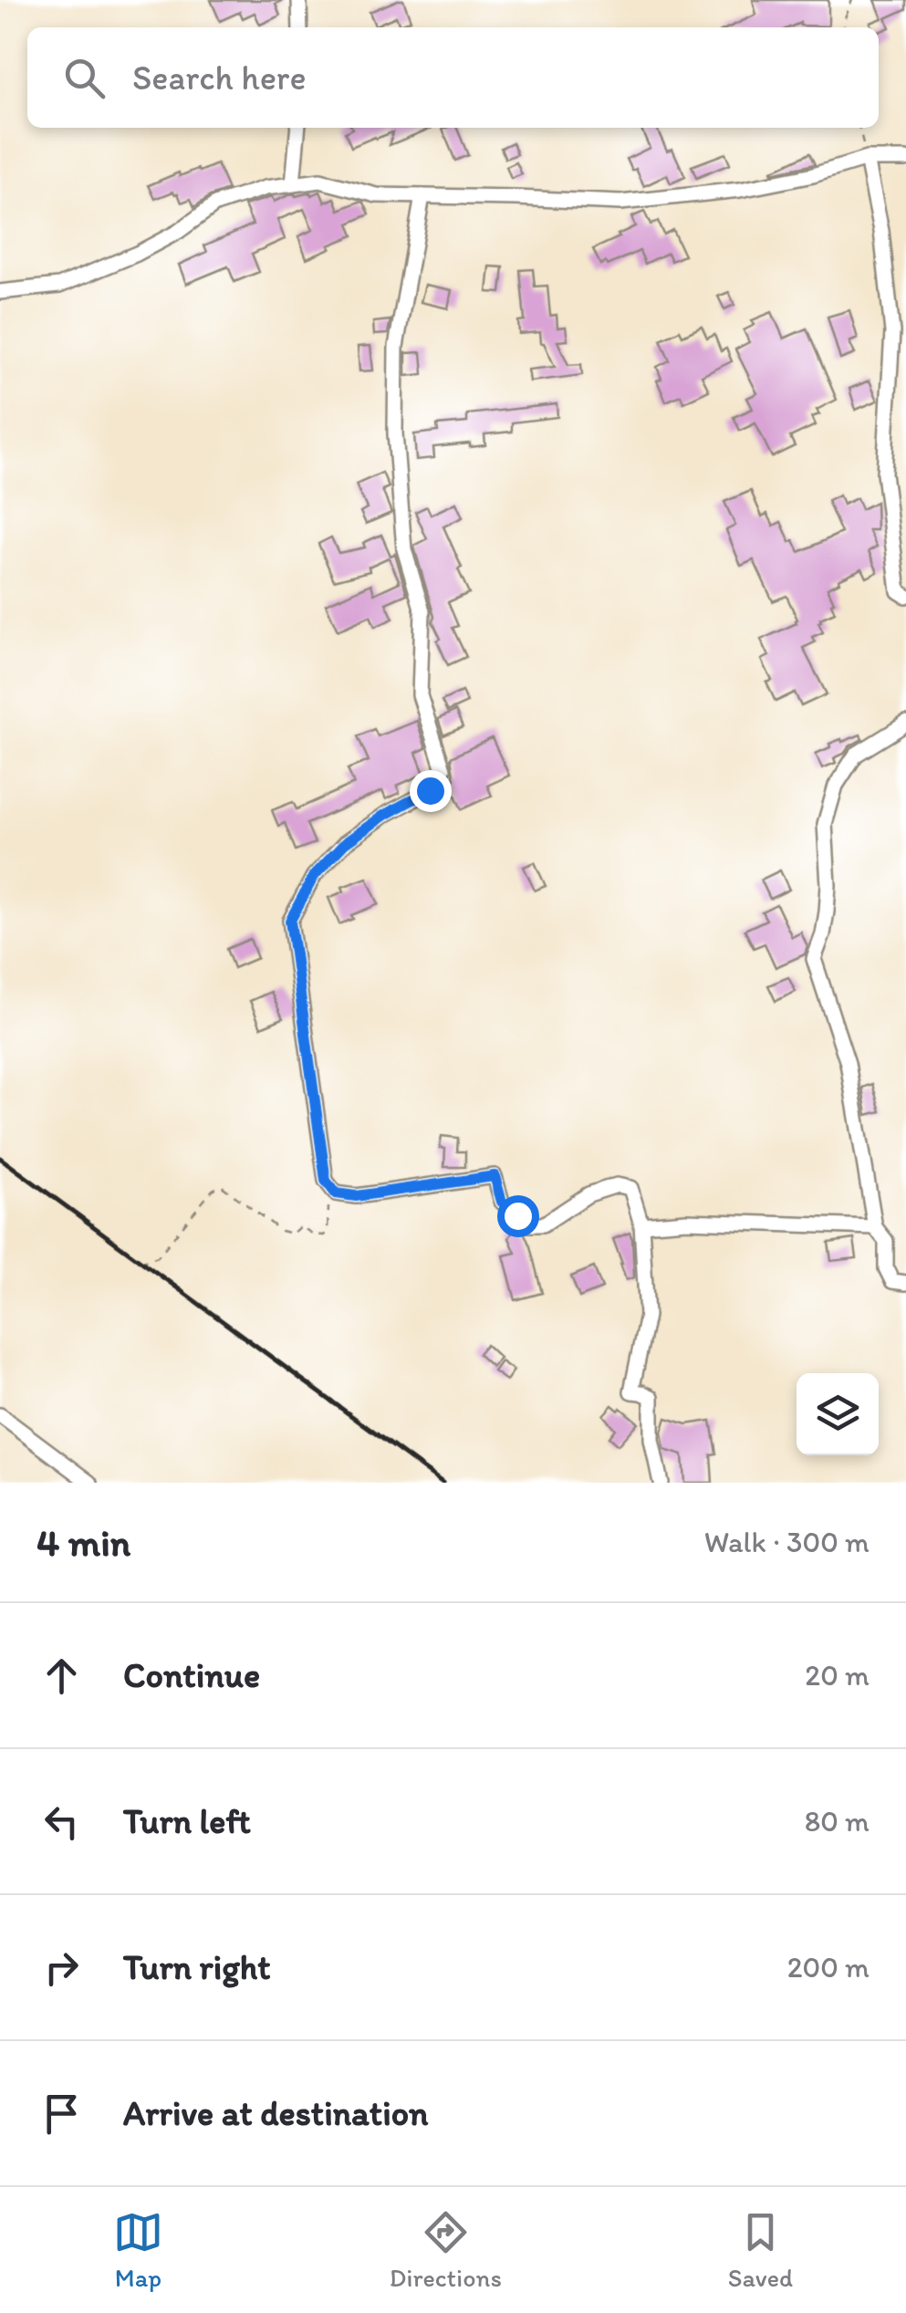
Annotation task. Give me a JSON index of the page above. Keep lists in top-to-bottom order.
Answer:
{
  "page": {
    "search": "Search here",
    "heading": ["4 min", "Walk · 300 m"],
    "list": [
      ["Continue", "20 m"],
      ["Turn left", "80 m"],
      ["Turn right", "200 m"],
      "Arrive at destination"
    ],
    "nav": ["Map", "Directions", "Saved"]
  }
}
